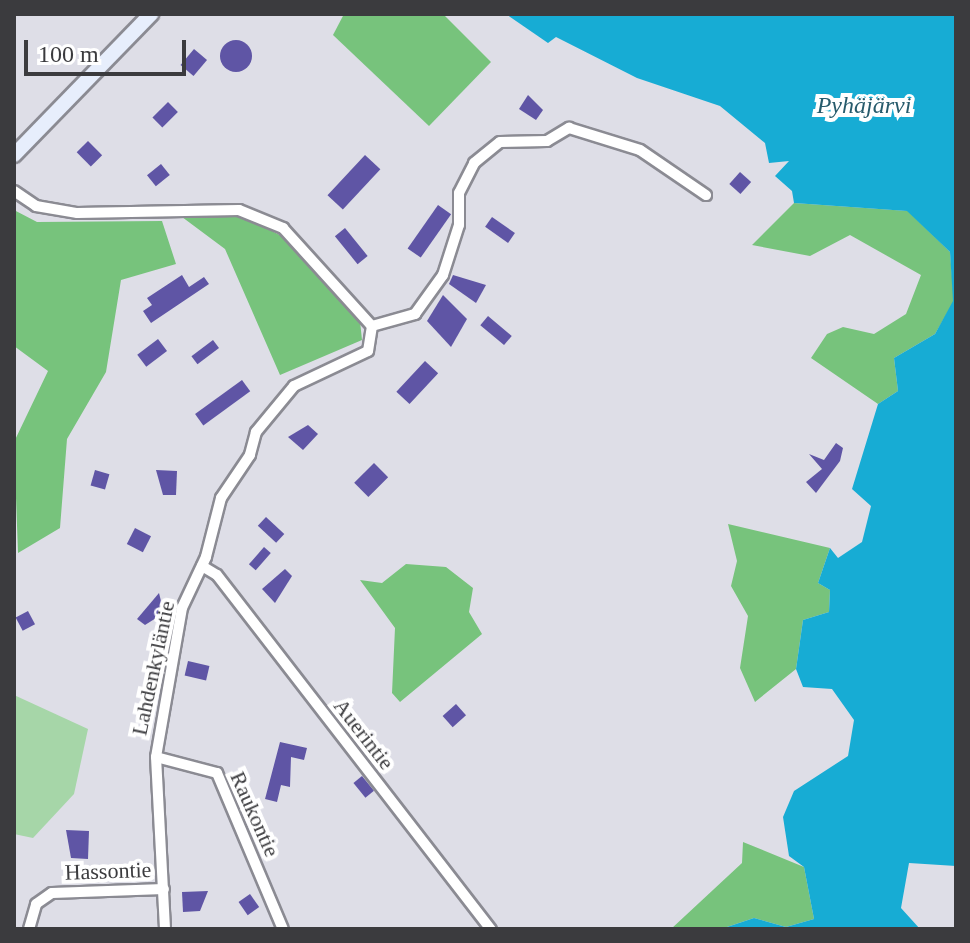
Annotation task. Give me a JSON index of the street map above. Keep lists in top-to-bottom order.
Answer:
{
  "streets": {
    "street": [
      "Lahdenkyläntie",
      "Auerintie",
      "Raukontie",
      "Hassontie"
    ]
  },
  "crossings": [
    ["Lahdenkyläntie", "Auerintie"],
    ["Lahdenkyläntie", "Raukontie"],
    ["Lahdenkyläntie", "Hassontie"]
  ],
  "water": ["Pyhäjärvi"],
  "scale_bar": "100 m"
}
